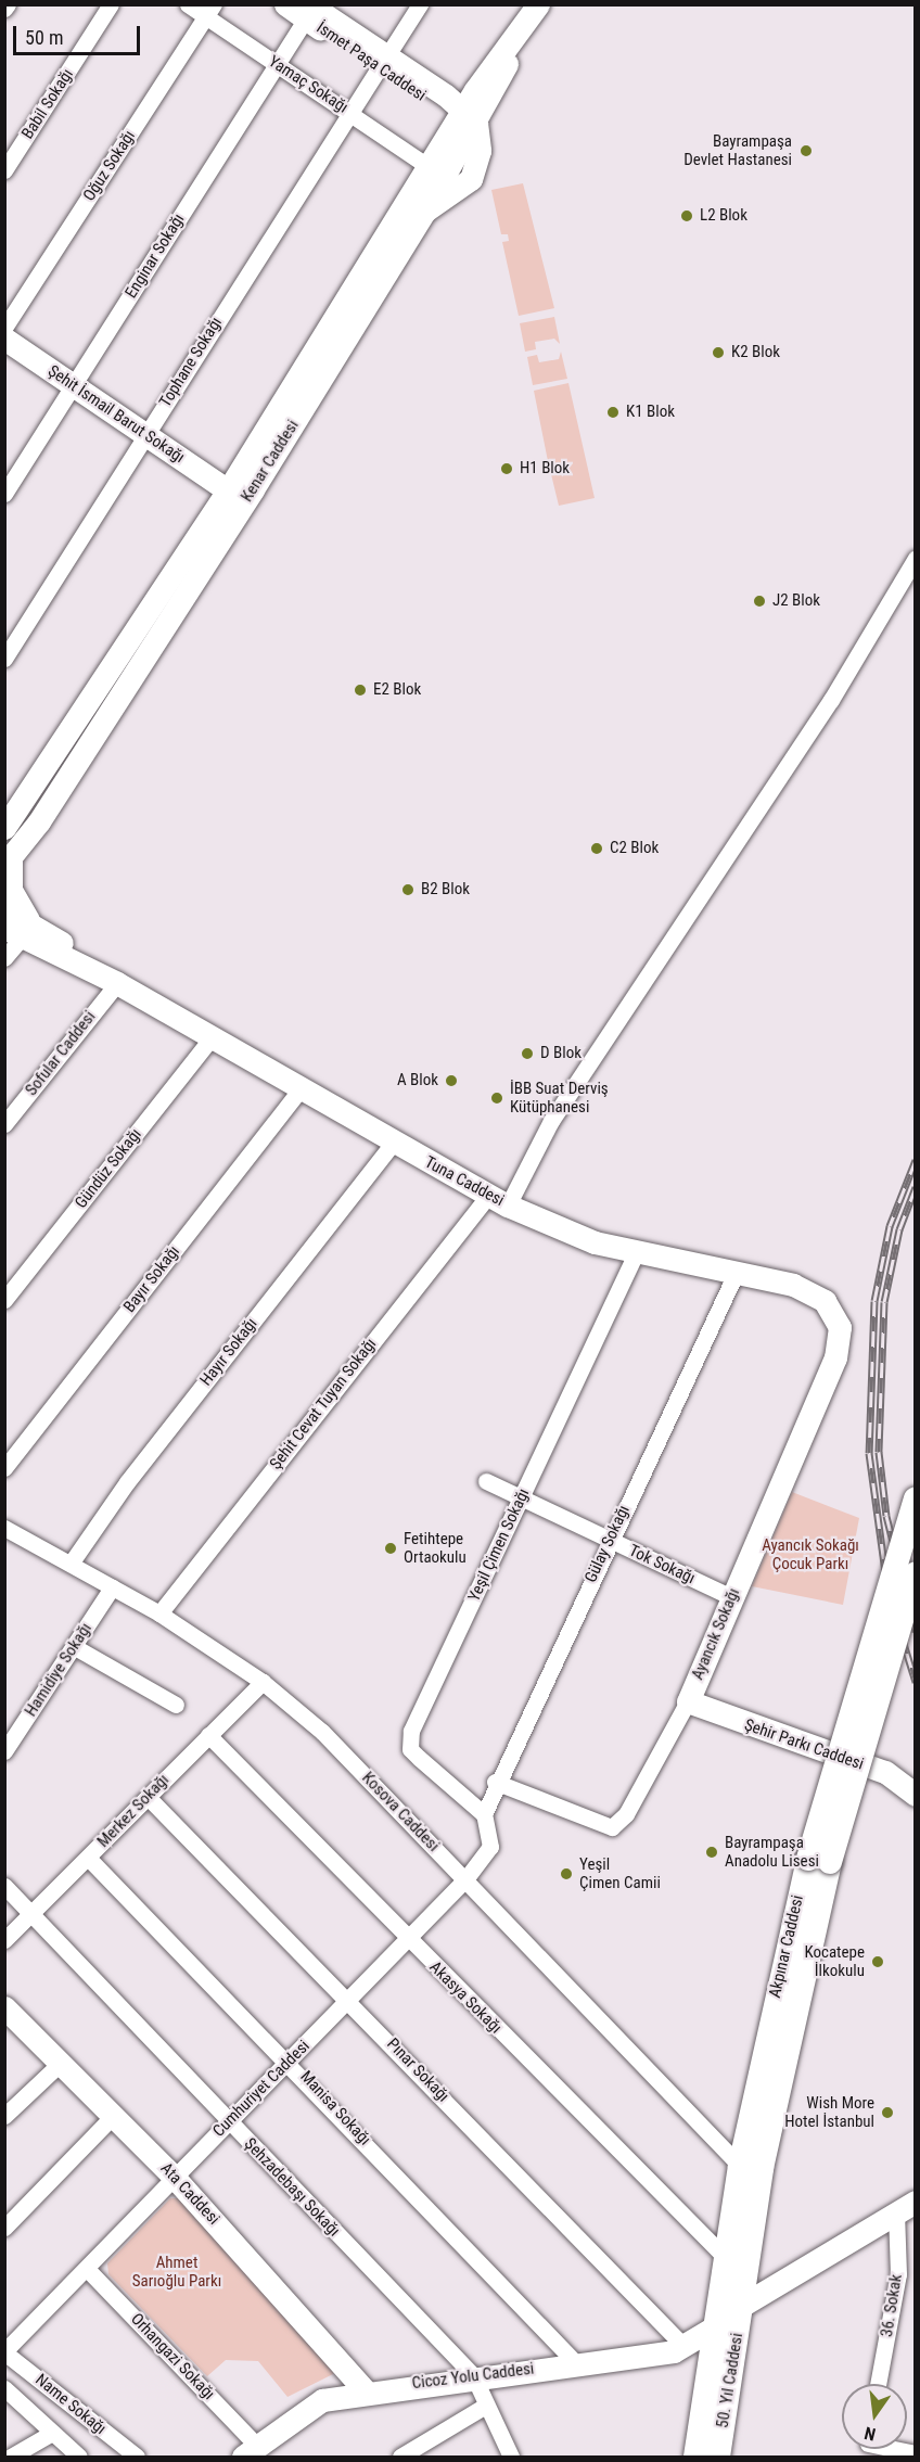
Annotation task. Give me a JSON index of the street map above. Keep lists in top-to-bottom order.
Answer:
{
  "streets": {
    "main road": [
      "İsmet Paşa Caddesi",
      "Şehit İsmail Barut Sokağı",
      "Kenar Caddesi",
      "Tuna Caddesi",
      "Ayancık Sokağı",
      "Şehir Parkı Caddesi",
      "Akpınar Caddesi",
      "Ata Caddesi",
      "Cicoz Yolu Caddesi",
      "50. Yıl Caddesi"
    ],
    "street": [
      "Yamaç Sokağı",
      "Babil Sokağı",
      "Oğuz Sokağı",
      "Enginar Sokağı",
      "Tophane Sokağı",
      "Sofular Caddesi",
      "Gündüz Sokağı",
      "Bayır Sokağı",
      "Hayır Sokağı",
      "Şehit Cevat Tuyan Sokağı",
      "Gülay Sokağı",
      "Yeşil Çimen Sokağı",
      "Tok Sokağı",
      "Hamidiye Sokağı",
      "Merkez Sokağı",
      "Kosova Caddesi",
      "Akasya Sokağı",
      "Pınar Sokağı",
      "Cumhuriyet Caddesi",
      "Manisa Sokağı",
      "Şehzadebaşı Sokağı",
      "36. Sokak",
      "Orhangazi Sokağı",
      "Name Sokağı"
    ]
  },
  "crossings": [
    ["İsmet Paşa Caddesi", "Enginar Sokağı"],
    ["İsmet Paşa Caddesi", "Tophane Sokağı"],
    ["İsmet Paşa Caddesi", "Kenar Caddesi"],
    ["Yamaç Sokağı", "Oğuz Sokağı"],
    ["Yamaç Sokağı", "Enginar Sokağı"],
    ["Yamaç Sokağı", "Tophane Sokağı"],
    ["Yamaç Sokağı", "Kenar Caddesi"],
    ["Enginar Sokağı", "Şehit İsmail Barut Sokağı"],
    ["Tophane Sokağı", "Şehit İsmail Barut Sokağı"],
    ["Şehit İsmail Barut Sokağı", "Kenar Caddesi"],
    ["Sofular Caddesi", "Tuna Caddesi"],
    ["Gündüz Sokağı", "Tuna Caddesi"],
    ["Tuna Caddesi", "Bayır Sokağı"],
    ["Tuna Caddesi", "Hayır Sokağı"],
    ["Tuna Caddesi", "Şehit Cevat Tuyan Sokağı"],
    ["Tuna Caddesi", "Gülay Sokağı"],
    ["Tuna Caddesi", "Yeşil Çimen Sokağı"],
    ["Tuna Caddesi", "Ayancık Sokağı"],
    ["Hayır Sokağı", "Kosova Caddesi"],
    ["Şehit Cevat Tuyan Sokağı", "Kosova Caddesi"],
    ["Gülay Sokağı", "Yeşil Çimen Sokağı"],
    ["Gülay Sokağı", "Tok Sokağı"],
    ["Gülay Sokağı", "Ayancık Sokağı"],
    ["Gülay Sokağı", "Cumhuriyet Caddesi"],
    ["Yeşil Çimen Sokağı", "Tok Sokağı"],
    ["Yeşil Çimen Sokağı", "Cumhuriyet Caddesi"],
    ["Tok Sokağı", "Ayancık Sokağı"],
    ["Ayancık Sokağı", "Şehir Parkı Caddesi"],
    ["Hamidiye Sokağı", "Kosova Caddesi"],
    ["Merkez Sokağı", "Kosova Caddesi"],
    ["Merkez Sokağı", "Akasya Sokağı"],
    ["Merkez Sokağı", "Pınar Sokağı"],
    ["Merkez Sokağı", "Manisa Sokağı"],
    ["Merkez Sokağı", "Şehzadebaşı Sokağı"],
    ["Kosova Caddesi", "Akpınar Caddesi"],
    ["Kosova Caddesi", "Cumhuriyet Caddesi"],
    ["Akpınar Caddesi", "Akasya Sokağı"],
    ["Akpınar Caddesi", "Cicoz Yolu Caddesi"],
    ["Akpınar Caddesi", "50. Yıl Caddesi"],
    ["Akasya Sokağı", "Cumhuriyet Caddesi"],
    ["Pınar Sokağı", "Cumhuriyet Caddesi"],
    ["Pınar Sokağı", "Cicoz Yolu Caddesi"],
    ["Cumhuriyet Caddesi", "Manisa Sokağı"],
    ["Cumhuriyet Caddesi", "Şehzadebaşı Sokağı"],
    ["Cumhuriyet Caddesi", "Ata Caddesi"],
    ["Cumhuriyet Caddesi", "Orhangazi Sokağı"],
    ["Cumhuriyet Caddesi", "Name Sokağı"],
    ["Manisa Sokağı", "Cicoz Yolu Caddesi"],
    ["Şehzadebaşı Sokağı", "Cicoz Yolu Caddesi"],
    ["Ata Caddesi", "Cicoz Yolu Caddesi"],
    ["Orhangazi Sokağı", "Cicoz Yolu Caddesi"],
    ["Cicoz Yolu Caddesi", "50. Yıl Caddesi"]
  ],
  "parks": ["Ayancık Sokağı Çocuk Parkı", "Ahmet Sarıoğlu Parkı"],
  "places": [
    "Bayrampaşa Devlet Hastanesi",
    "L2 Blok",
    "K2 Blok",
    "K1 Blok",
    "H1 Blok",
    "J2 Blok",
    "E2 Blok",
    "C2 Blok",
    "B2 Blok",
    "D Blok",
    "A Blok",
    "İBB Suat Derviş Kütüphanesi",
    "Fetihtepe Ortaokulu",
    "Bayrampaşa Anadolu Lisesi",
    "Yeşil Çimen Camii",
    "Kocatepe İlkokulu",
    "Wish More Hotel İstanbul"
  ],
  "scale_bar": "50 m",
  "north": "bottom"
}
